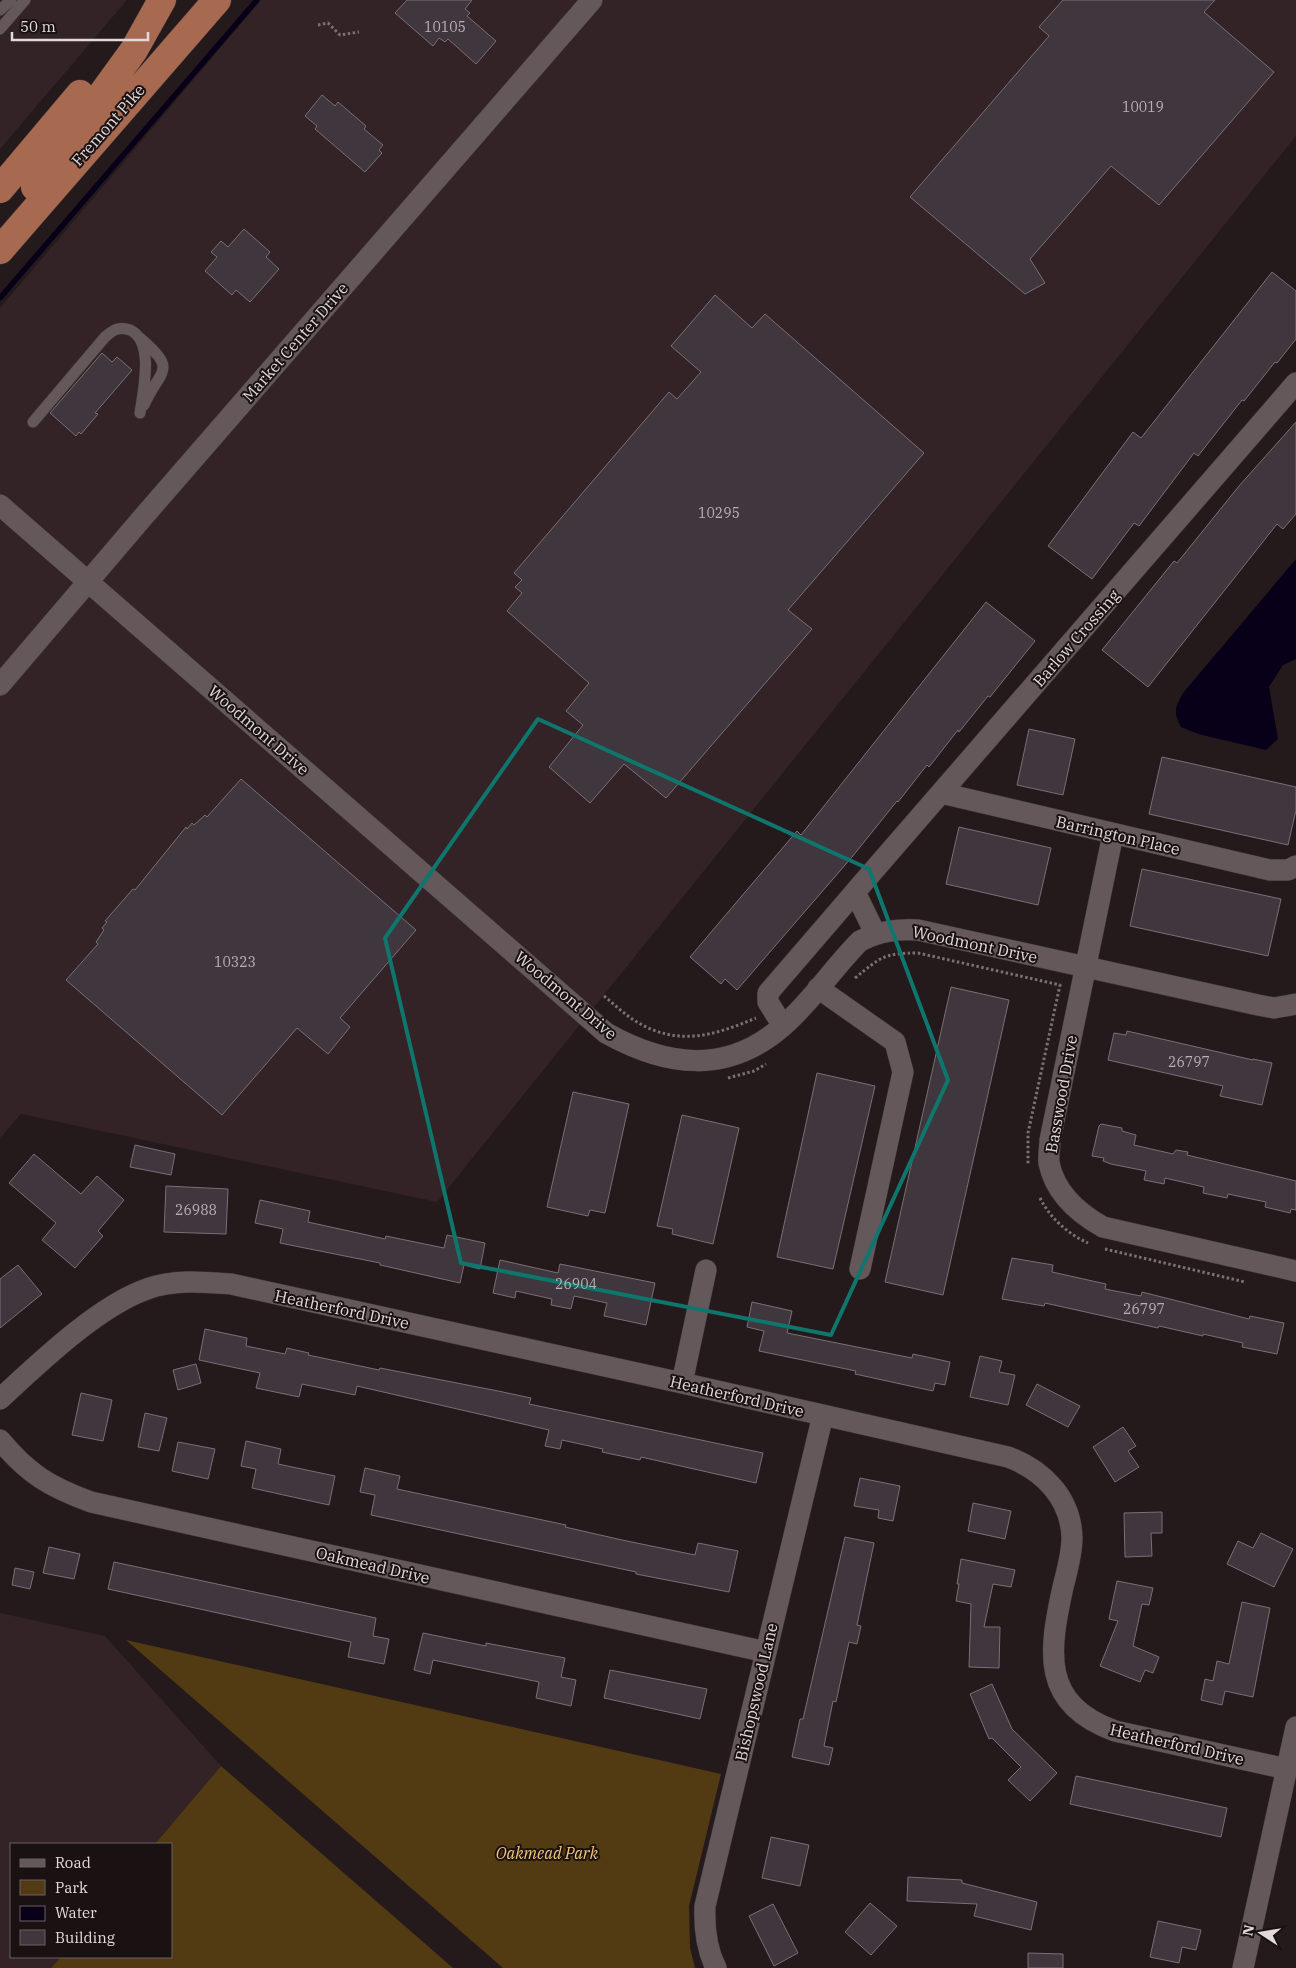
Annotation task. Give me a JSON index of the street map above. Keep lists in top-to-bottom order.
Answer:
{
  "streets": {
    "highway": ["Fremont Pike"],
    "street": [
      "Market Center Drive",
      "Barlow Crossing",
      "Woodmont Drive",
      "Barrington Place",
      "Basswood Drive",
      "Heatherford Drive",
      "Oakmead Drive",
      "Bishopswood Lane"
    ]
  },
  "crossings": [
    ["Market Center Drive", "Woodmont Drive"],
    ["Barlow Crossing", "Woodmont Drive"],
    ["Barlow Crossing", "Barrington Place"],
    ["Woodmont Drive", "Basswood Drive"],
    ["Barrington Place", "Basswood Drive"],
    ["Heatherford Drive", "Bishopswood Lane"],
    ["Oakmead Drive", "Bishopswood Lane"]
  ],
  "parks": ["Oakmead Park"],
  "house_numbers": [
    "10105",
    "10019",
    "10295",
    "10323",
    "26797",
    "26988",
    "26904",
    "26797"
  ],
  "legend": [
    "Road",
    "Park",
    "Water",
    "Building"
  ],
  "scale_bar": "50 m",
  "north": "left"
}
